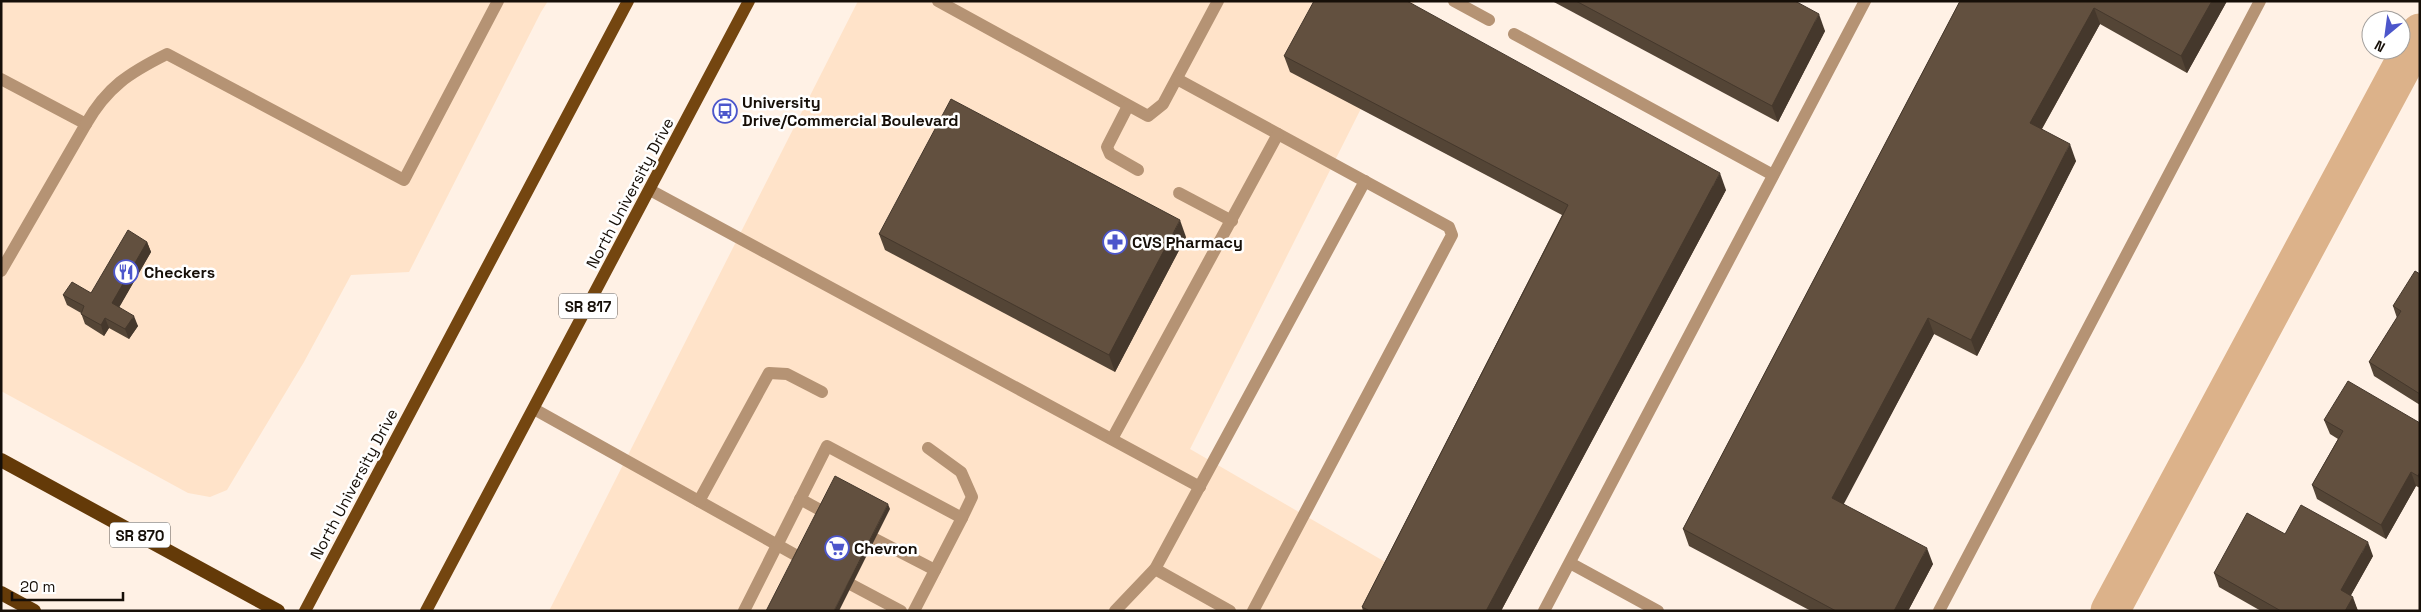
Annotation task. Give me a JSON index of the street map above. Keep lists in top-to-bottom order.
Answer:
{
  "streets": {
    "highway": ["SR 870"],
    "main road": ["North University Drive", "SR 817"]
  },
  "places": {
    "bus stop": ["University Drive/Commercial Boulevard"],
    "pharmacy": ["CVS Pharmacy"],
    "restaurant": ["Checkers"],
    "supermarket": ["Chevron"]
  },
  "scale_bar": "20 m",
  "north": "bottom left"
}
